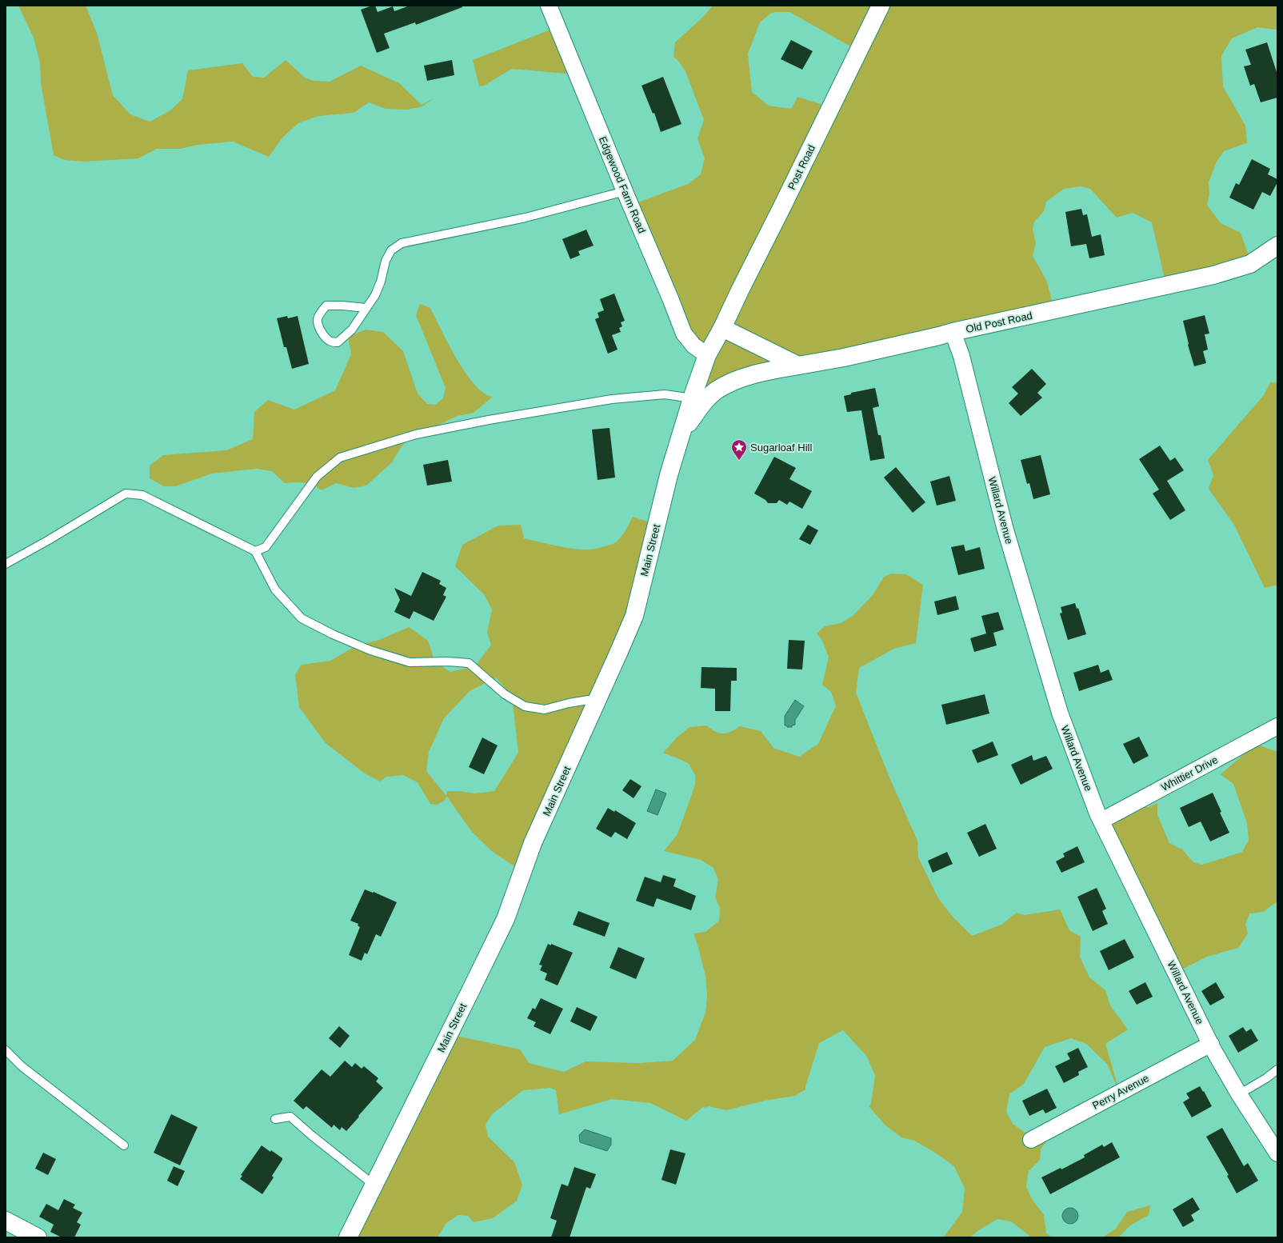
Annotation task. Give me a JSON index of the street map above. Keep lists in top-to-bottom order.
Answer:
{
  "streets": {
    "main road": ["Post Road", "Old Post Road", "Main Street"],
    "street": [
      "Edgewood Farm Road",
      "Willard Avenue",
      "Whittier Drive",
      "Perry Avenue"
    ]
  },
  "crossings": [
    ["Post Road", "Main Street"],
    ["Edgewood Farm Road", "Main Street"],
    ["Old Post Road", "Willard Avenue"],
    ["Old Post Road", "Main Street"],
    ["Willard Avenue", "Whittier Drive"],
    ["Willard Avenue", "Perry Avenue"]
  ],
  "places": {
    "place": ["Sugarloaf Hill"]
  }
}
